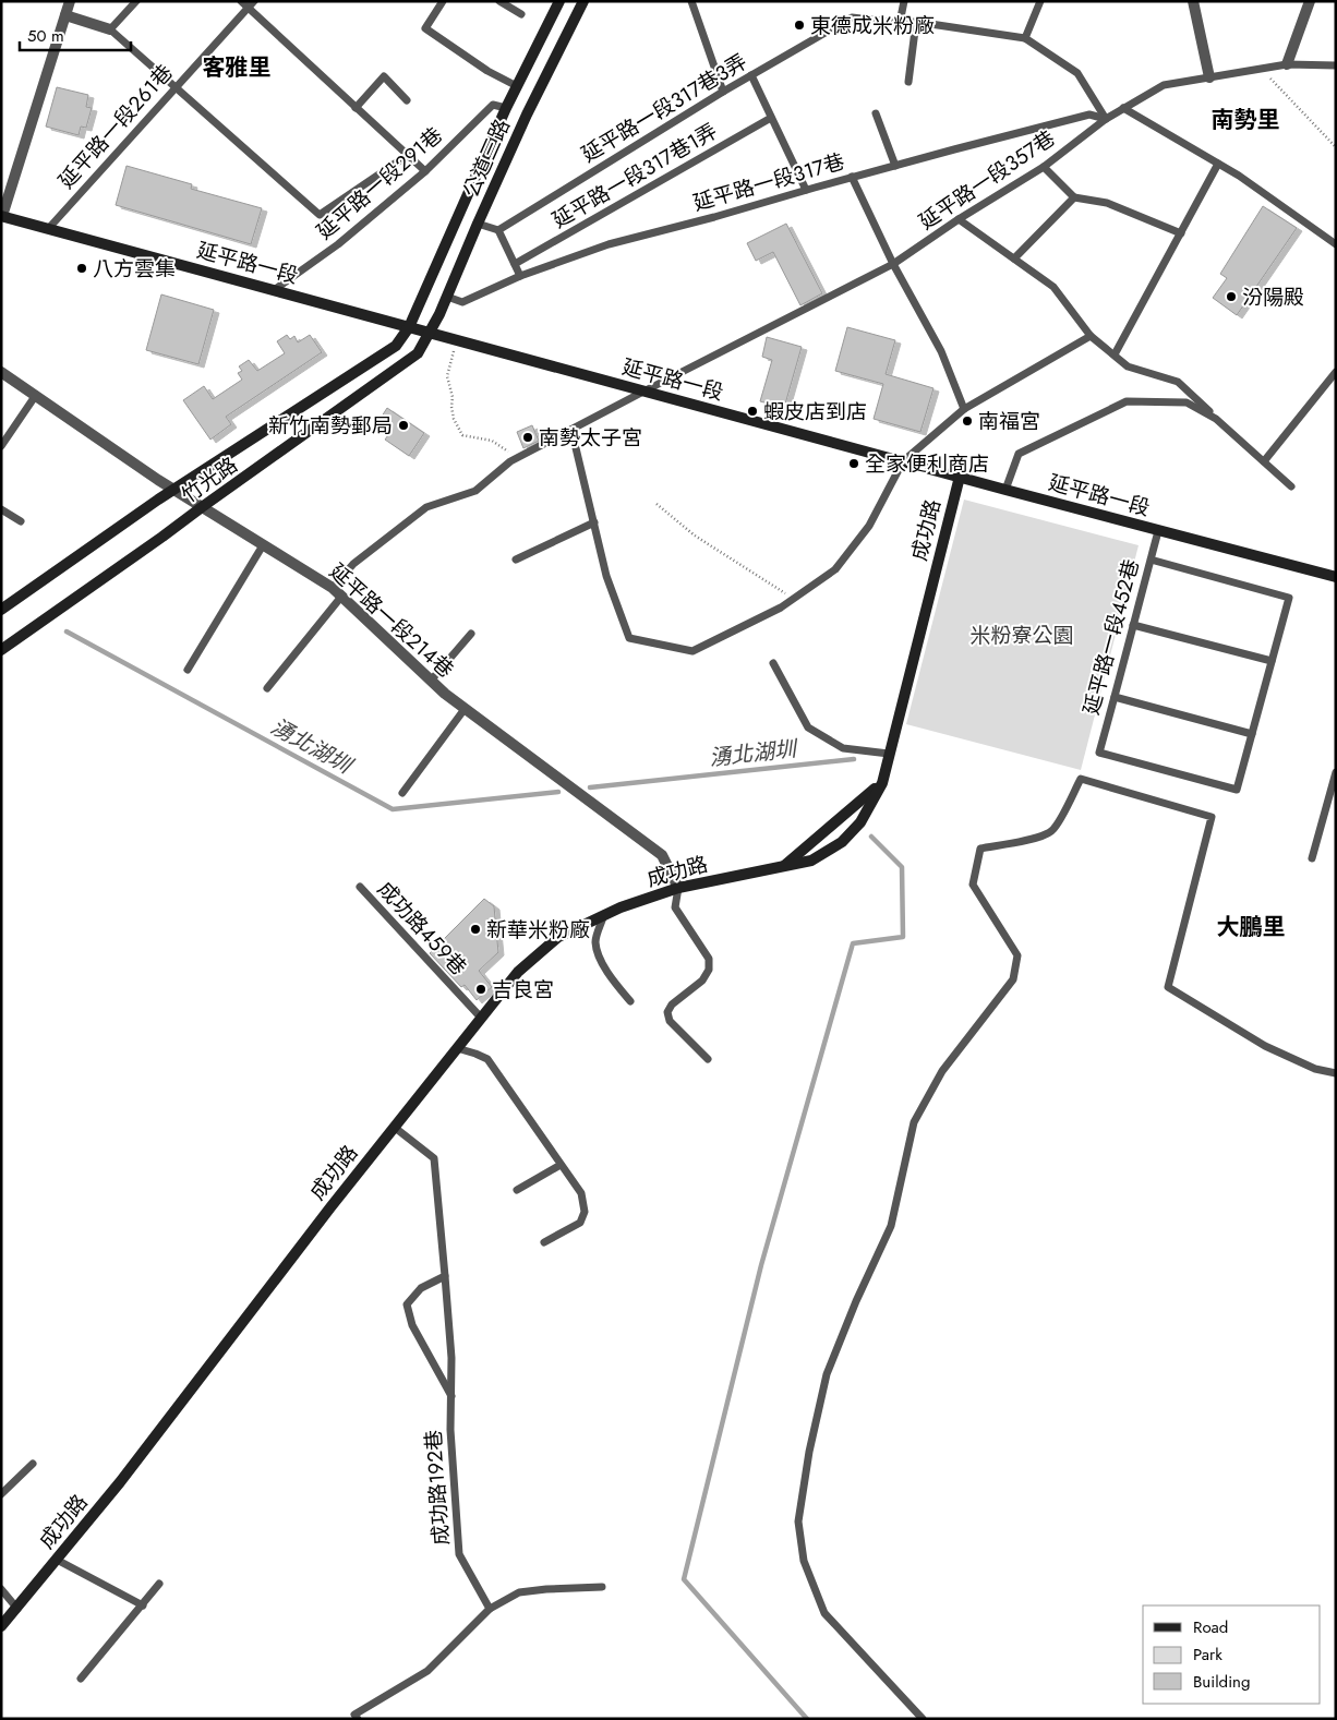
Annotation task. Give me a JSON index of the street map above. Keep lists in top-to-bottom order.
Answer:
{
  "streets": {
    "street": [
      "公道三路",
      "延平路一段",
      "竹光路",
      "成功路",
      "延平路一段214巷"
    ],
    "lane": [
      "延平路一段317巷3弄",
      "延平路一段261巷",
      "延平路一段317巷1弄",
      "延平路一段357巷",
      "延平路一段317巷",
      "延平路一段291巷",
      "延平路一段452巷",
      "成功路459巷",
      "成功路192巷"
    ]
  },
  "crossings": [
    ["延平路一段261巷", "延平路一段"],
    ["公道三路", "延平路一段317巷"],
    ["公道三路", "延平路一段291巷"],
    ["公道三路", "延平路一段"],
    ["公道三路", "竹光路"],
    ["延平路一段357巷", "延平路一段317巷"],
    ["延平路一段357巷", "延平路一段"],
    ["延平路一段357巷", "延平路一段214巷"],
    ["延平路一段291巷", "延平路一段"],
    ["延平路一段", "竹光路"],
    ["延平路一段", "成功路"],
    ["延平路一段", "延平路一段452巷"],
    ["竹光路", "延平路一段214巷"],
    ["成功路", "延平路一段214巷"],
    ["成功路", "成功路459巷"],
    ["成功路", "成功路192巷"]
  ],
  "districts": ["客雅里", "南勢里", "大鵬里"],
  "water": ["湧北湖圳"],
  "parks": ["米粉寮公園"],
  "places": [
    "東德成米粉廠",
    "八方雲集",
    "汾陽殿",
    "蝦皮店到店",
    "南福宮",
    "新竹南勢郵局",
    "南勢太子宮",
    "全家便利商店",
    "新華米粉廠",
    "吉良宮"
  ],
  "legend": ["Road", "Park", "Building"],
  "scale_bar": "50 m"
}
